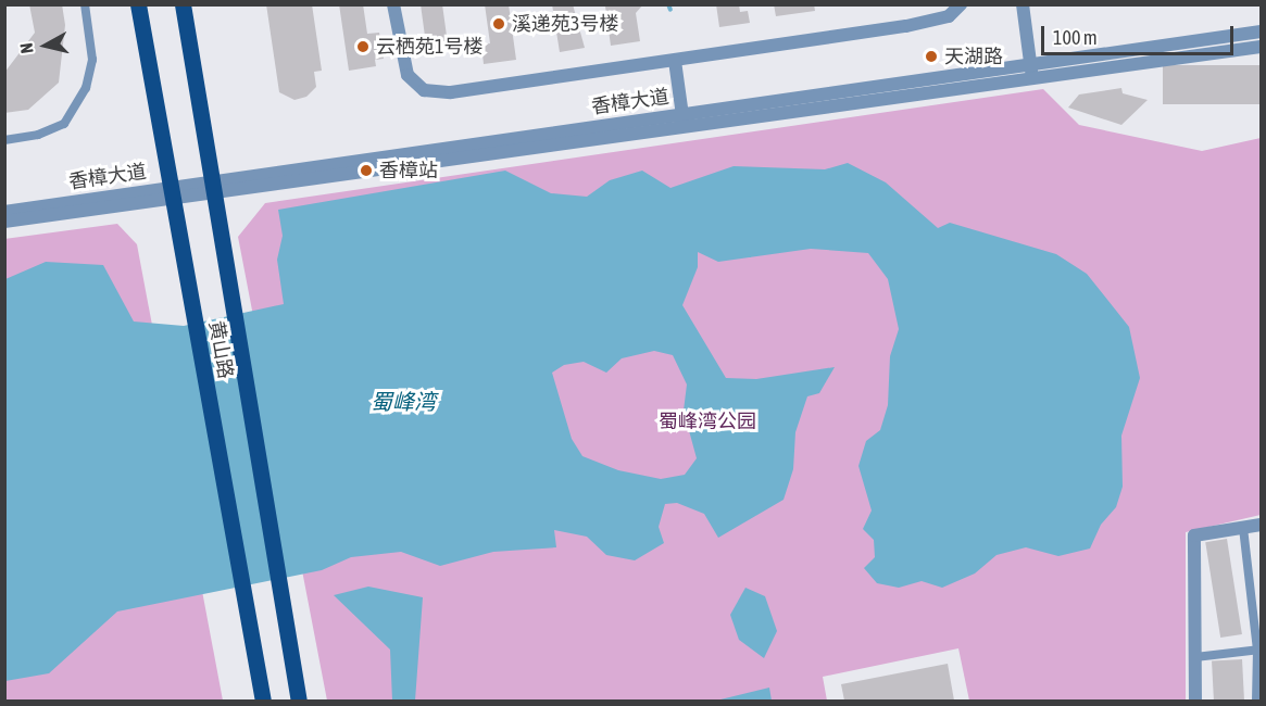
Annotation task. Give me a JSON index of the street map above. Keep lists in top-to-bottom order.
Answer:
{
  "streets": {
    "main road": ["黄山路"],
    "street": ["香樟大道"]
  },
  "crossings": [
    ["香樟大道", "黄山路"]
  ],
  "water": ["蜀峰湾"],
  "parks": ["蜀峰湾公园"],
  "places": [
    "溪递苑3号楼",
    "云栖苑1号楼",
    "天湖路",
    "香樟站"
  ],
  "scale_bar": "100 m",
  "north": "left"
}
